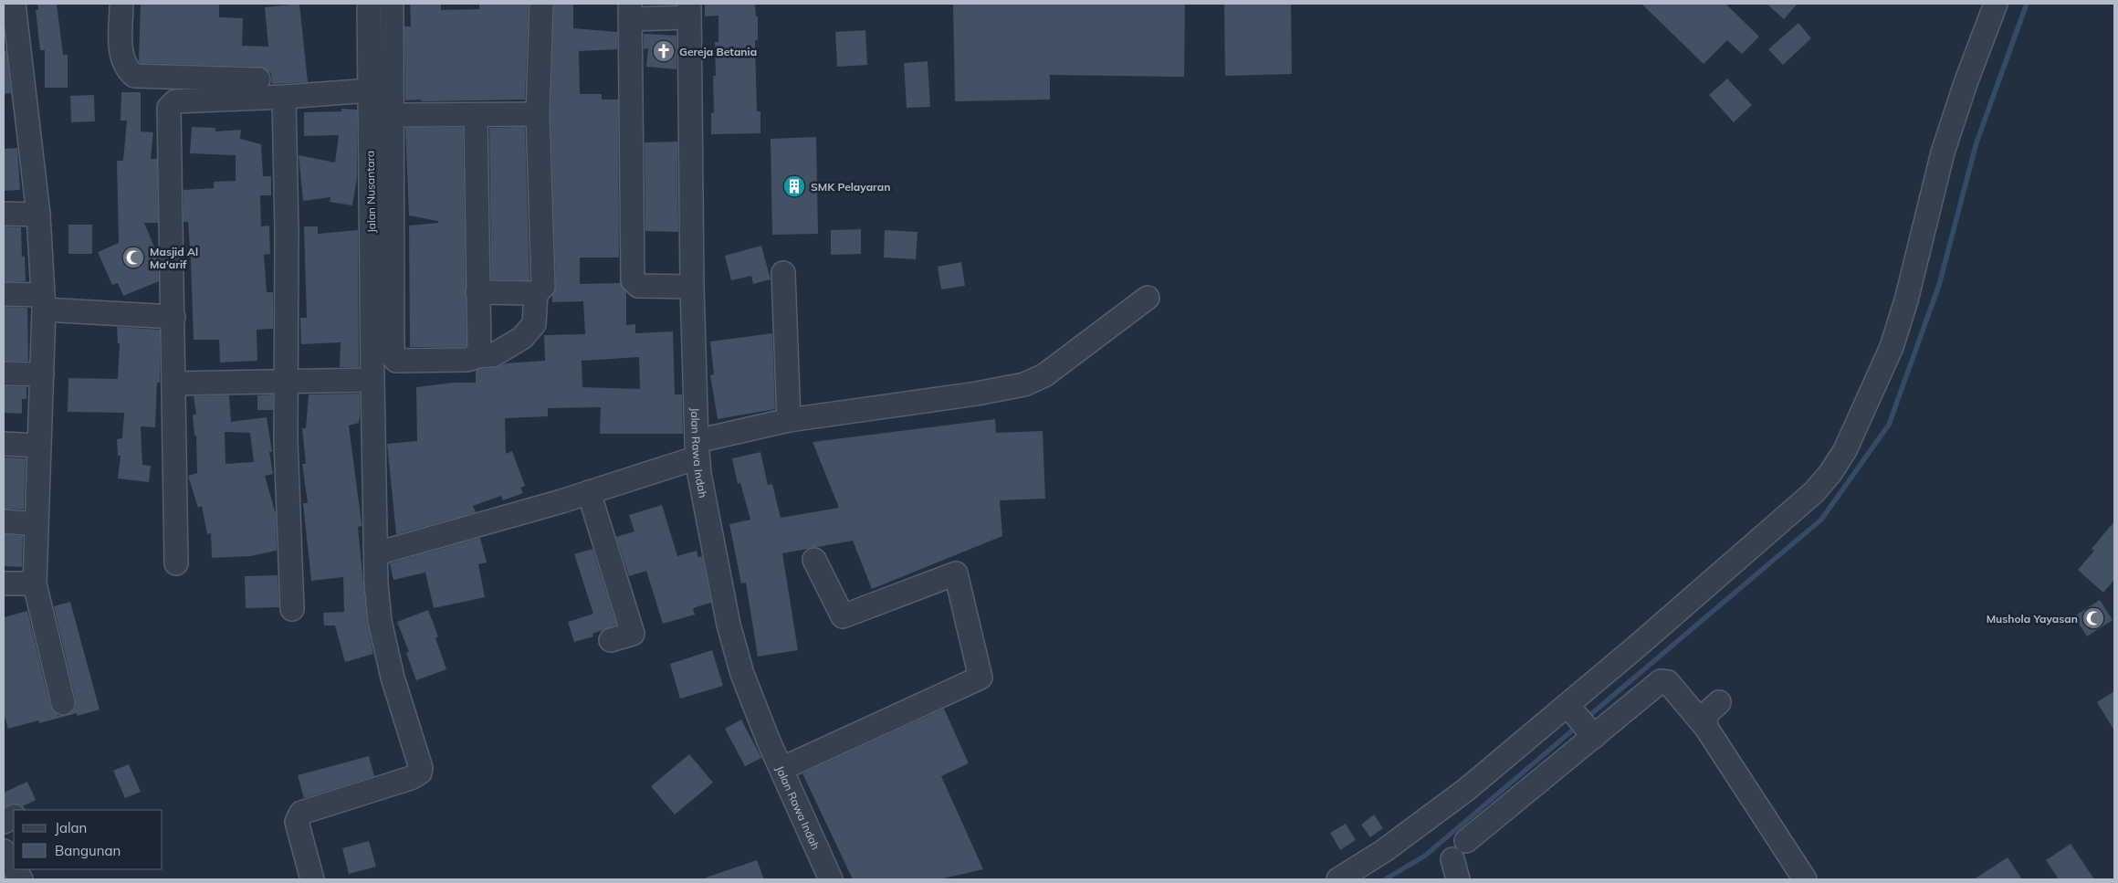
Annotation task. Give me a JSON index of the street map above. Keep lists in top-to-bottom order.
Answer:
{
  "streets": {
    "street": ["Jalan Nusantara", "Jalan Rawa Indah"]
  },
  "places": {
    "church": ["Gereja Betania"],
    "building": ["SMK Pelayaran"],
    "mosque": ["Masjid Al Ma'arif", "Mushola Yayasan"]
  },
  "legend": ["Jalan", "Bangunan"]
}
